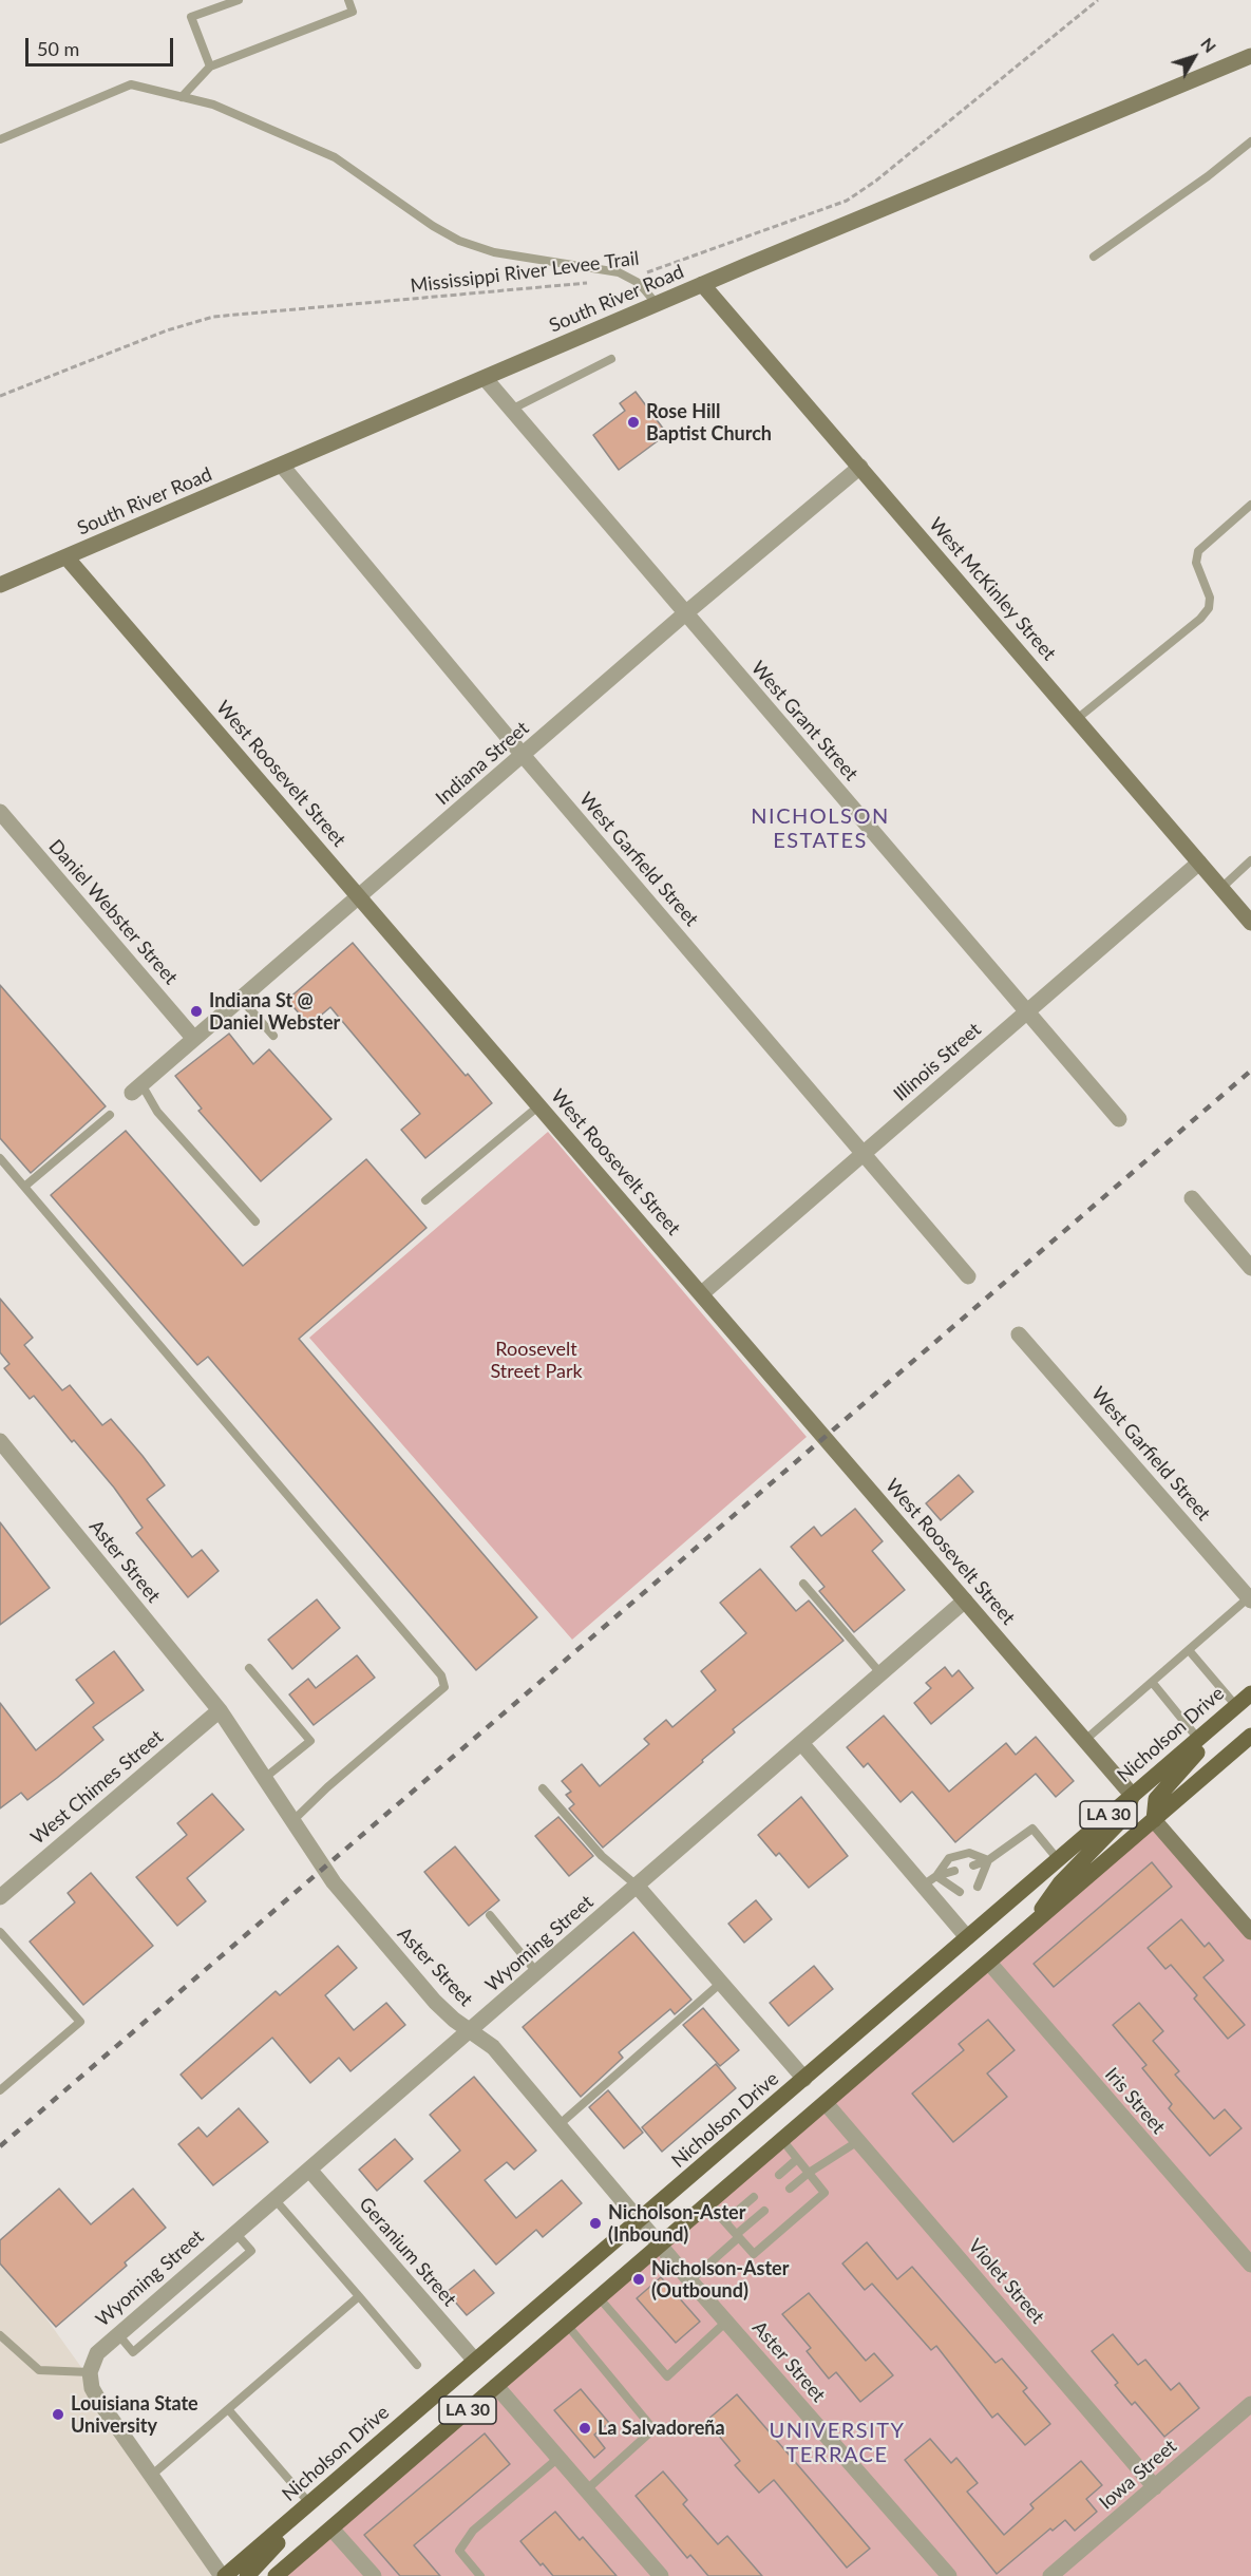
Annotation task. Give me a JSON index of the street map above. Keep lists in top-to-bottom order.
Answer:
{
  "streets": {
    "main road": [
      "South River Road",
      "West McKinley Street",
      "West Roosevelt Street",
      "Nicholson Drive",
      "LA 30"
    ],
    "street": [
      "West Grant Street",
      "Indiana Street",
      "West Garfield Street",
      "Daniel Webster Street",
      "Illinois Street",
      "Aster Street",
      "West Chimes Street",
      "Wyoming Street",
      "Iris Street",
      "Geranium Street",
      "Violet Street",
      "Iowa Street"
    ],
    "path": ["Mississippi River Levee Trail"]
  },
  "crossings": [
    ["South River Road", "West McKinley Street"],
    ["South River Road", "West Grant Street"],
    ["South River Road", "West Roosevelt Street"],
    ["South River Road", "West Garfield Street"],
    ["West McKinley Street", "Indiana Street"],
    ["West McKinley Street", "Illinois Street"],
    ["West Grant Street", "Indiana Street"],
    ["West Grant Street", "Illinois Street"],
    ["Indiana Street", "West Roosevelt Street"],
    ["Indiana Street", "West Garfield Street"],
    ["Indiana Street", "Daniel Webster Street"],
    ["West Roosevelt Street", "Illinois Street"],
    ["West Roosevelt Street", "Nicholson Drive"],
    ["West Roosevelt Street", "Wyoming Street"],
    ["West Garfield Street", "Illinois Street"],
    ["Aster Street", "Nicholson Drive"],
    ["Aster Street", "West Chimes Street"],
    ["Aster Street", "LA 30"],
    ["Aster Street", "Wyoming Street"],
    ["Nicholson Drive", "Geranium Street"],
    ["LA 30", "Iris Street"],
    ["LA 30", "Violet Street"],
    ["Wyoming Street", "Geranium Street"],
    ["Violet Street", "Iowa Street"]
  ],
  "districts": ["NICHOLSON ESTATES", "UNIVERSITY TERRACE"],
  "parks": ["Roosevelt Street Park"],
  "places": [
    "Rose Hill Baptist Church",
    "Indiana St @ Daniel Webster",
    "Nicholson-Aster (Inbound)",
    "Nicholson-Aster (Outbound)",
    "Louisiana State University",
    "La Salvadoreña"
  ],
  "scale_bar": "50 m",
  "north": "top right"
}
